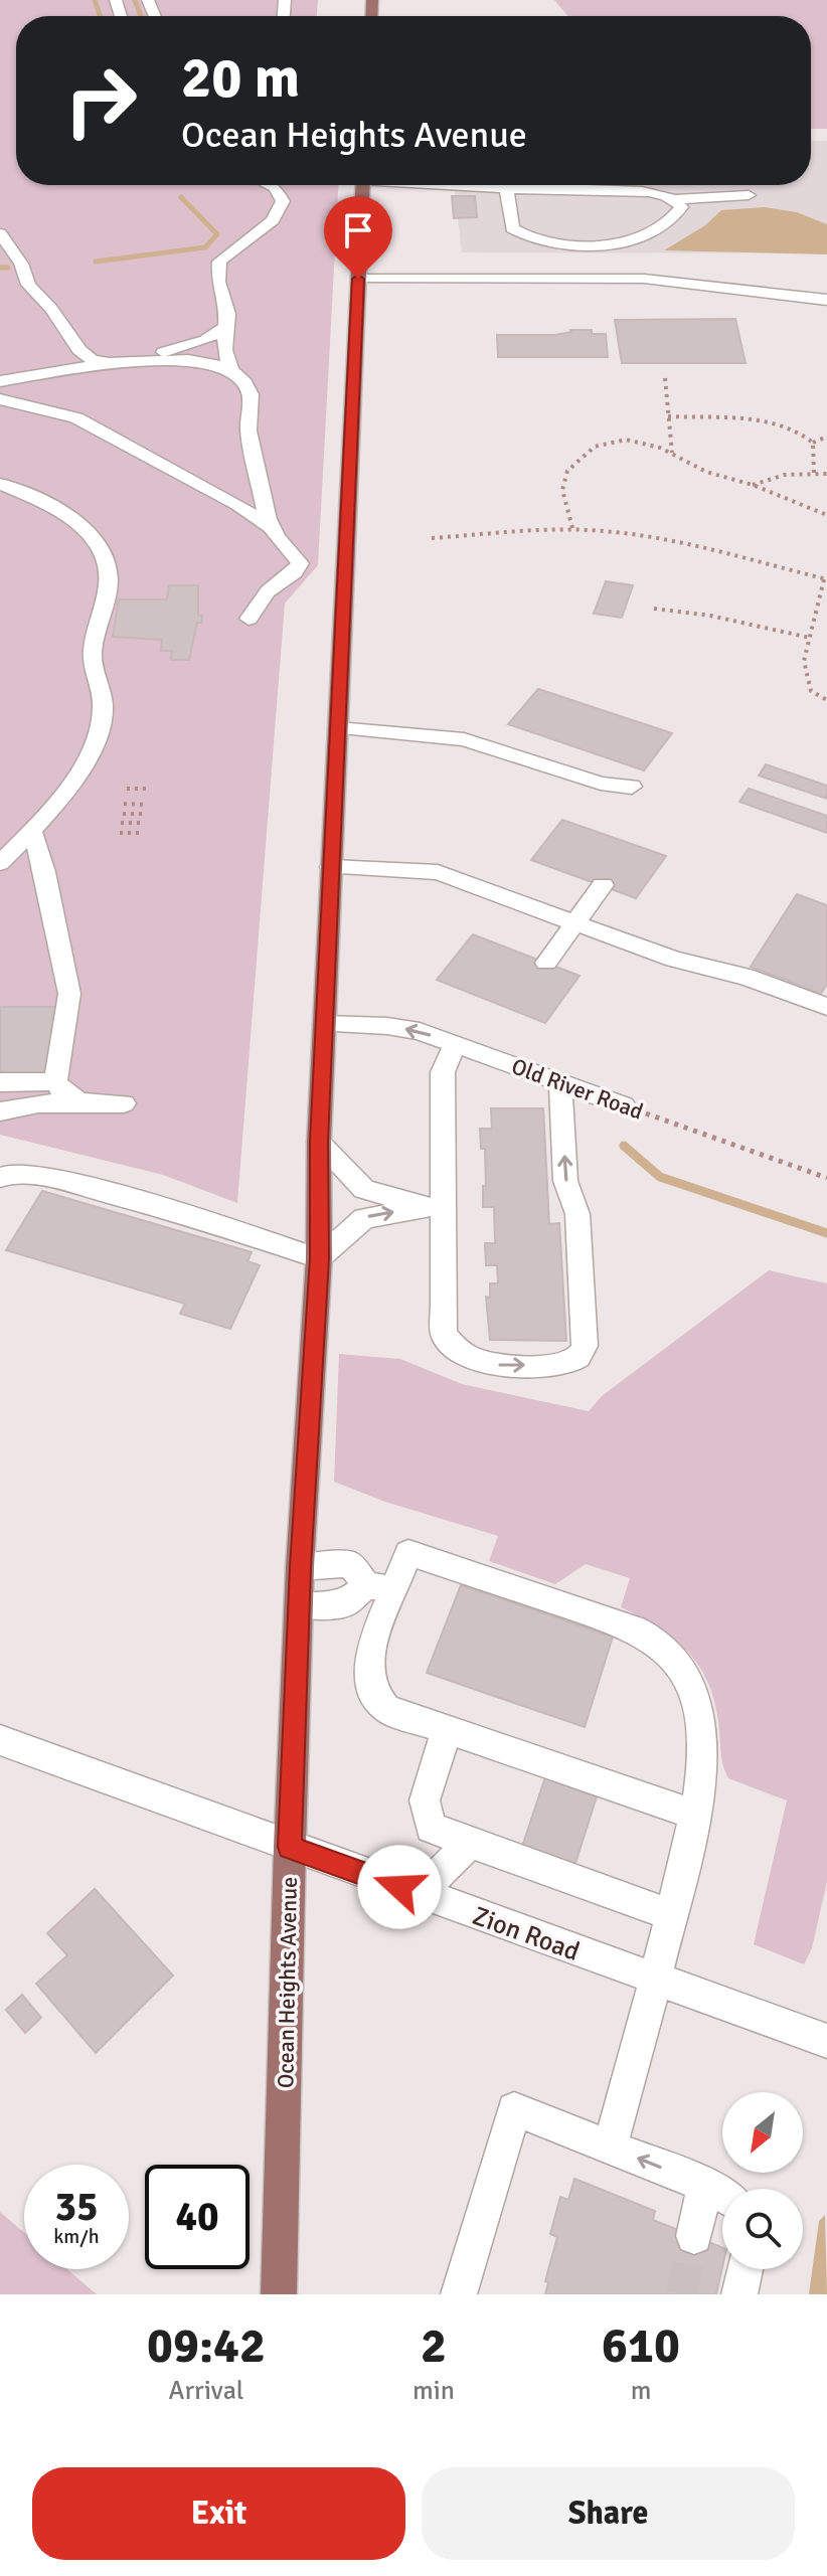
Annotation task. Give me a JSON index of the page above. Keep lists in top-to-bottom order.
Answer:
{
  "streets": {
    "main road": ["Ocean Heights Avenue"],
    "street": ["Old River Road", "Zion Road"]
  },
  "crossings": [
    ["Old River Road", "Ocean Heights Avenue"],
    ["Zion Road", "Ocean Heights Avenue"]
  ],
  "north": "bottom left",
  "page": {
    "turn": ["20 m", "Ocean Heights Avenue"],
    "speed": "35 km/h",
    "limit": "40",
    "eta": [
      "09:42",
      "Arrival",
      "2",
      "min",
      "610",
      "m"
    ],
    "buttons": ["Exit", "Share"]
  }
}
